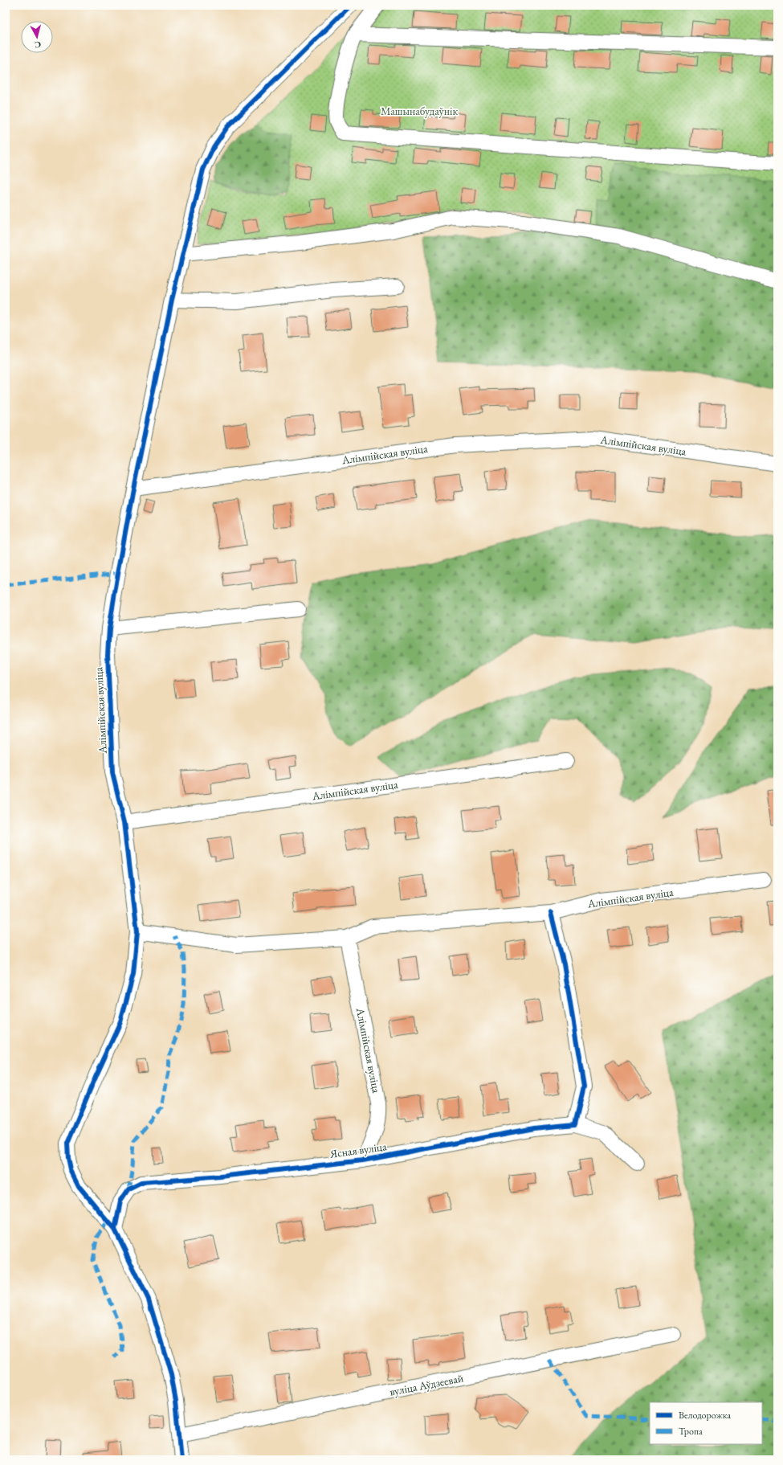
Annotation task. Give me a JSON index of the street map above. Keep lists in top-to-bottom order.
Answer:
{
  "streets": {
    "street": ["Алімпійская вуліца", "Ясная вуліца", "вуліца Аўдзеевай"]
  },
  "crossings": [
    ["Алімпійская вуліца", "Ясная вуліца"]
  ],
  "parks": ["Машынабудаўнік"],
  "legend": ["Велодорожка", "Тропа"],
  "north": "bottom"
}
